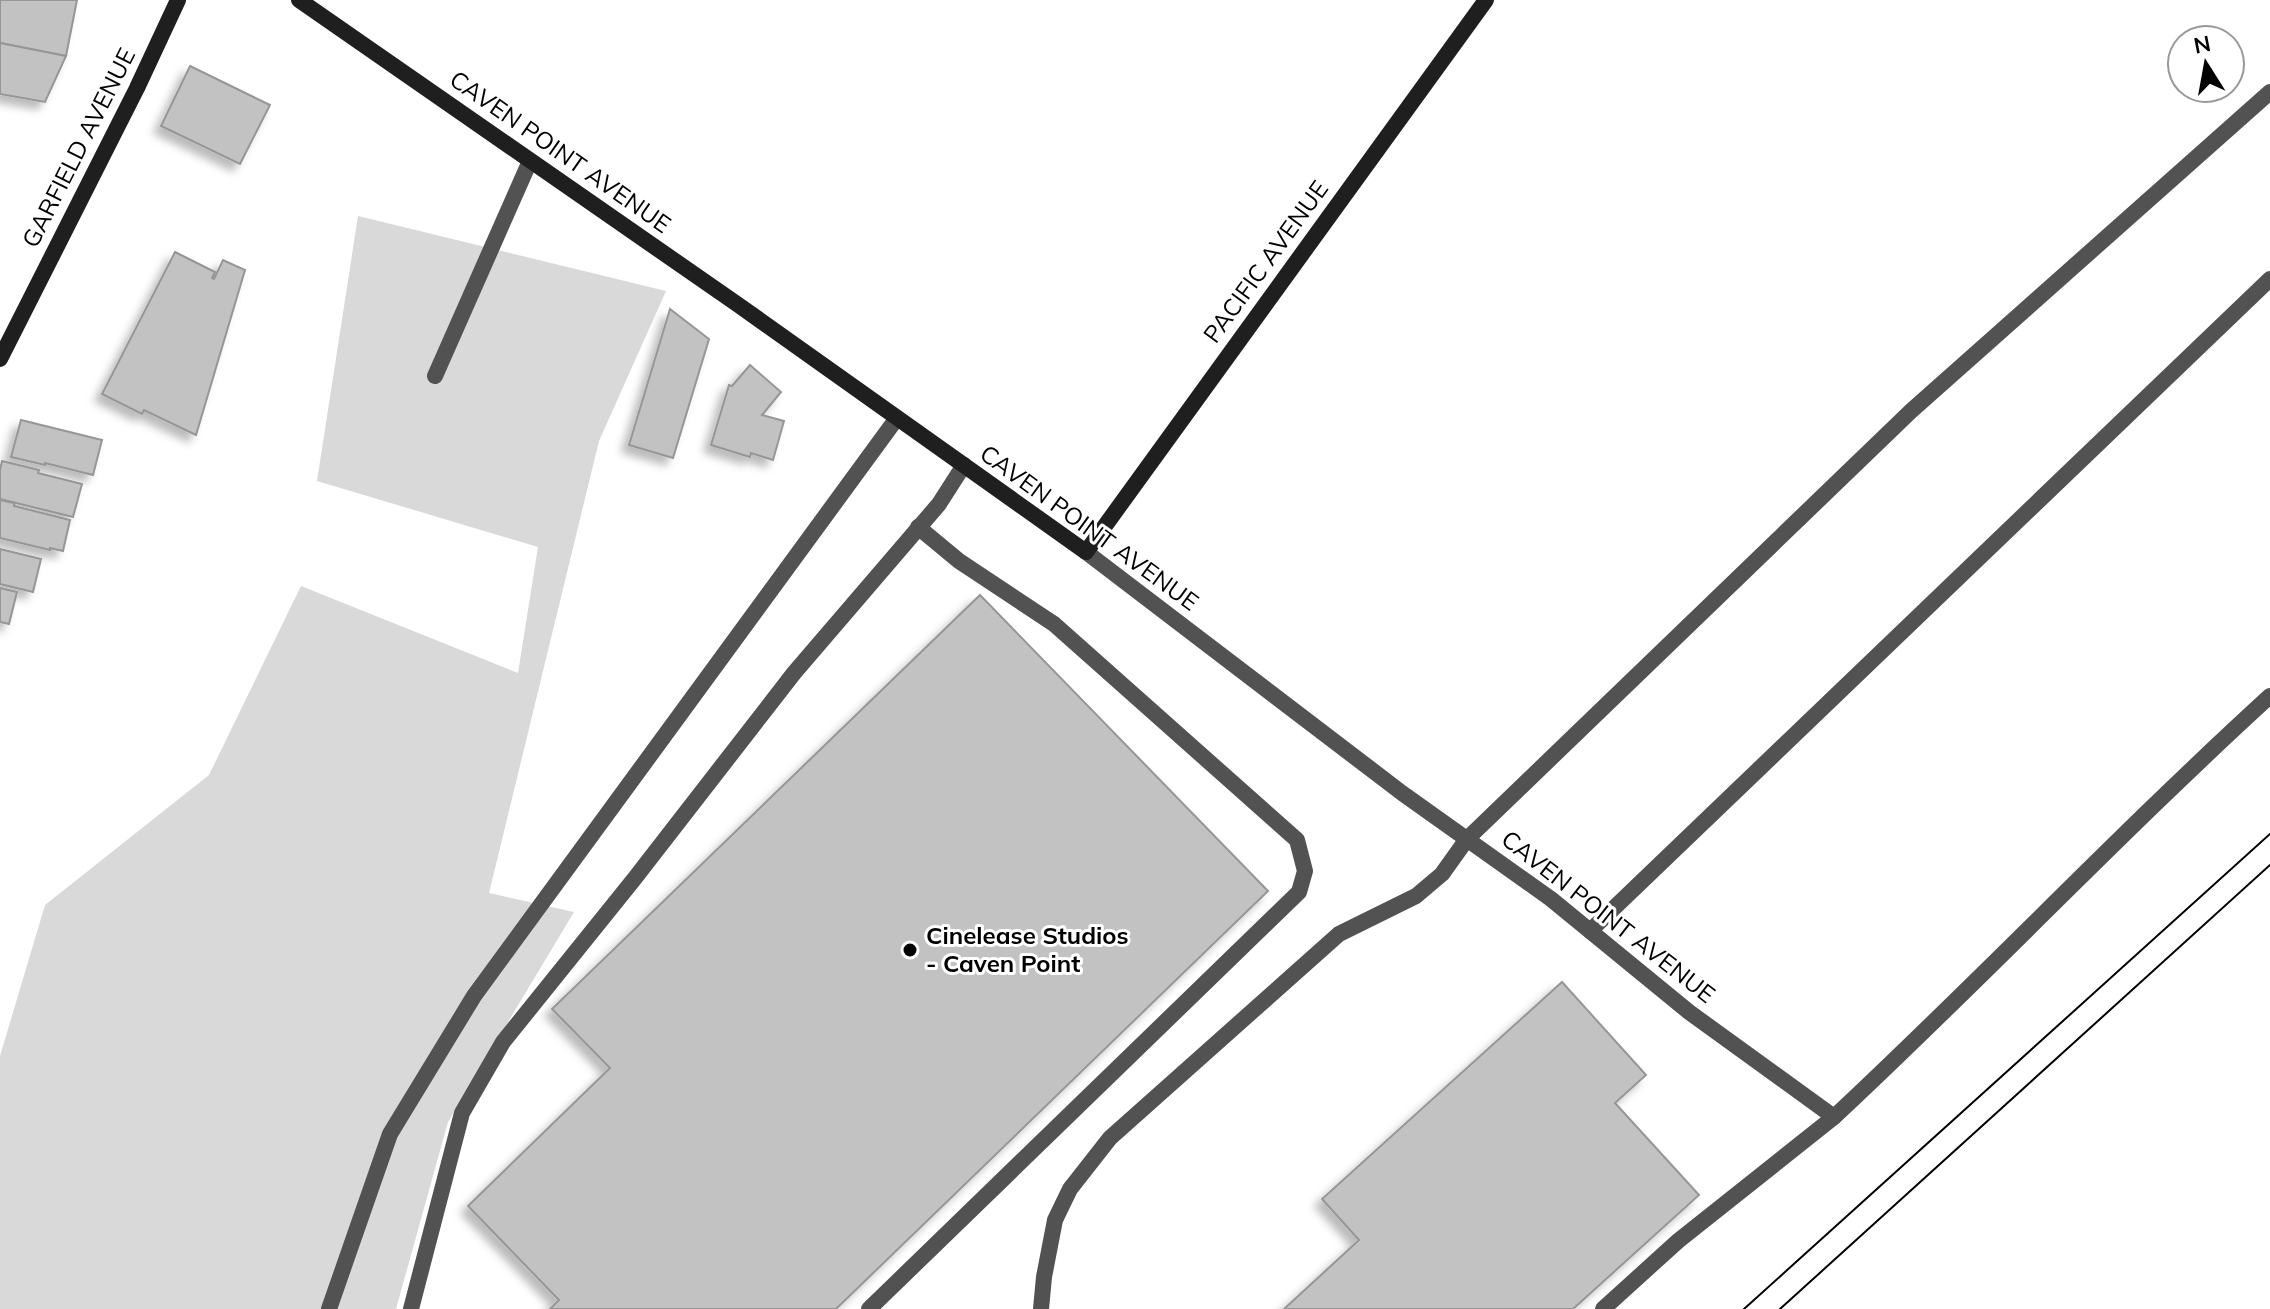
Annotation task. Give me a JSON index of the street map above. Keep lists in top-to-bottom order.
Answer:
{
  "streets": {
    "street": ["GARFIELD AVENUE", "CAVEN POINT AVENUE", "PACIFIC AVENUE"]
  },
  "crossings": [
    ["CAVEN POINT AVENUE", "PACIFIC AVENUE"]
  ],
  "places": ["Cinelease Studios - Caven Point"],
  "north": "top"
}
